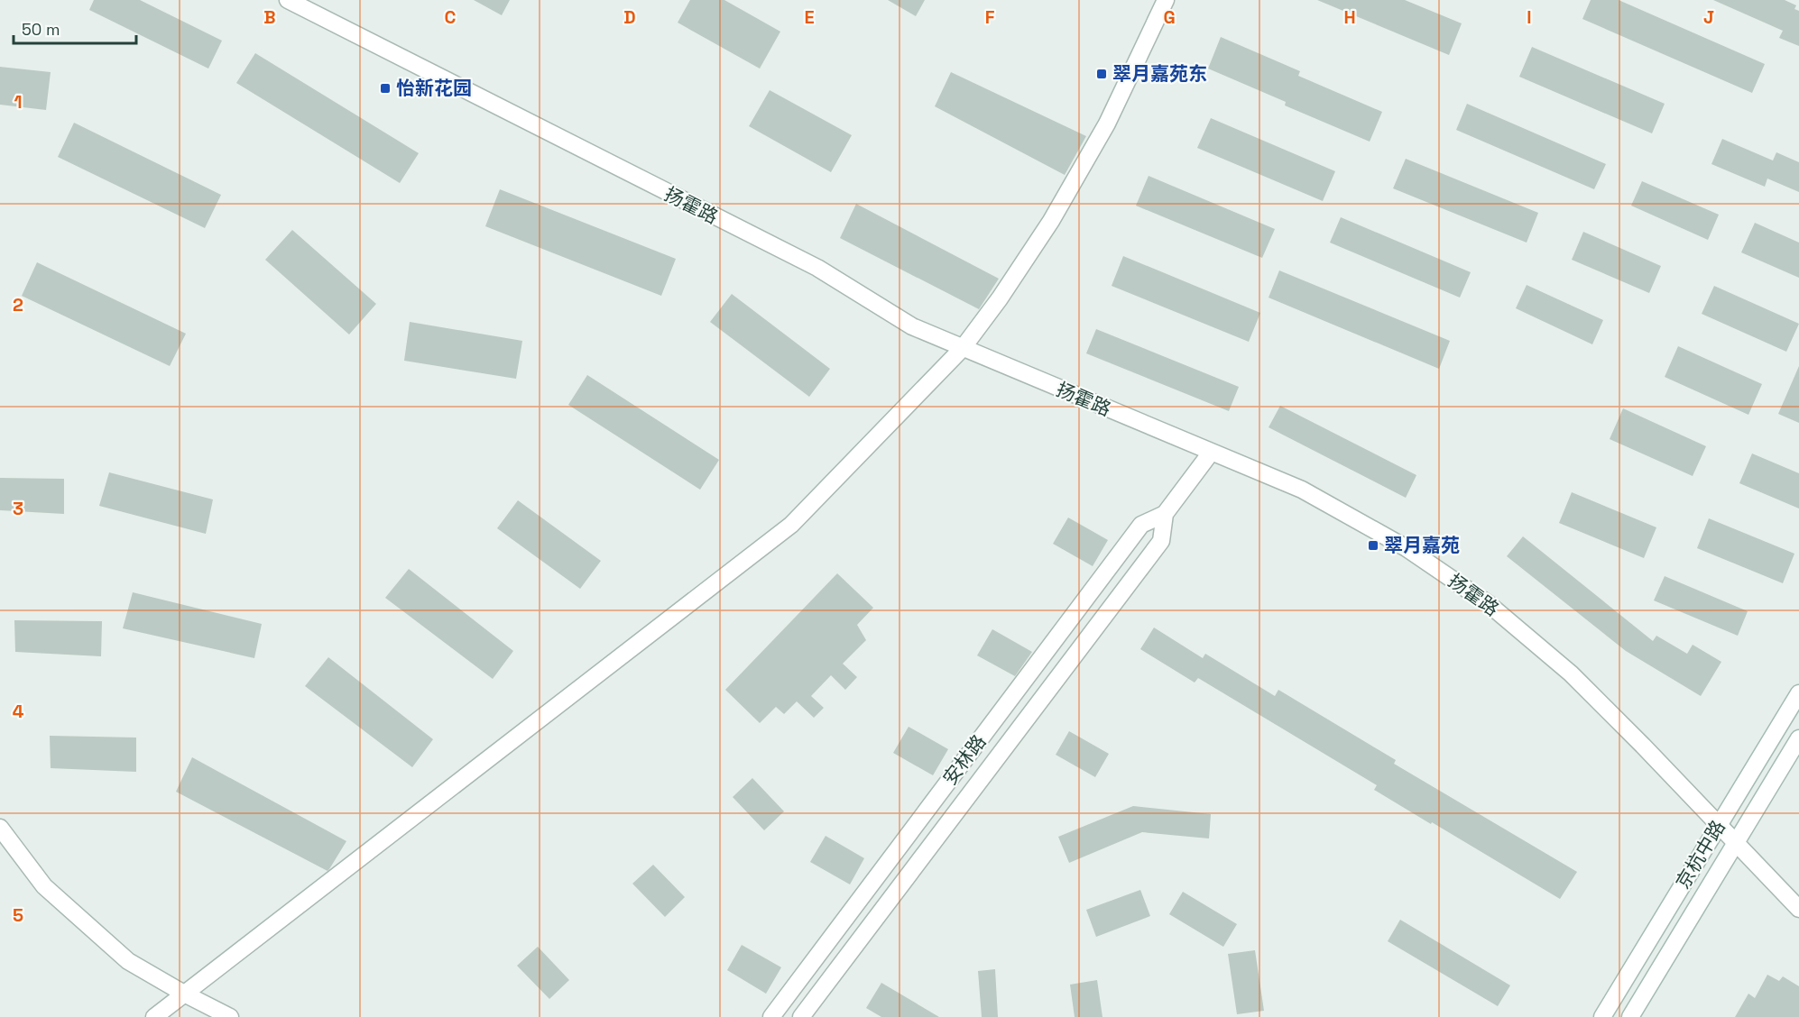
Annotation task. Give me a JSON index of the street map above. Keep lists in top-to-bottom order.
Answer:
{
  "streets": {
    "street": ["扬霍路", "安林路", "京杭中路"]
  },
  "crossings": [
    ["扬霍路", "安林路"],
    ["扬霍路", "京杭中路"]
  ],
  "places": {
    "transit": ["翠月嘉苑东", "怡新花园", "翠月嘉苑"]
  },
  "scale_bar": "50 m",
  "grid": {
    "columns": [
      "B",
      "C",
      "D",
      "E",
      "F",
      "G",
      "H",
      "I",
      "J"
    ],
    "rows": [
      "1",
      "2",
      "3",
      "4",
      "5"
    ]
  }
}
